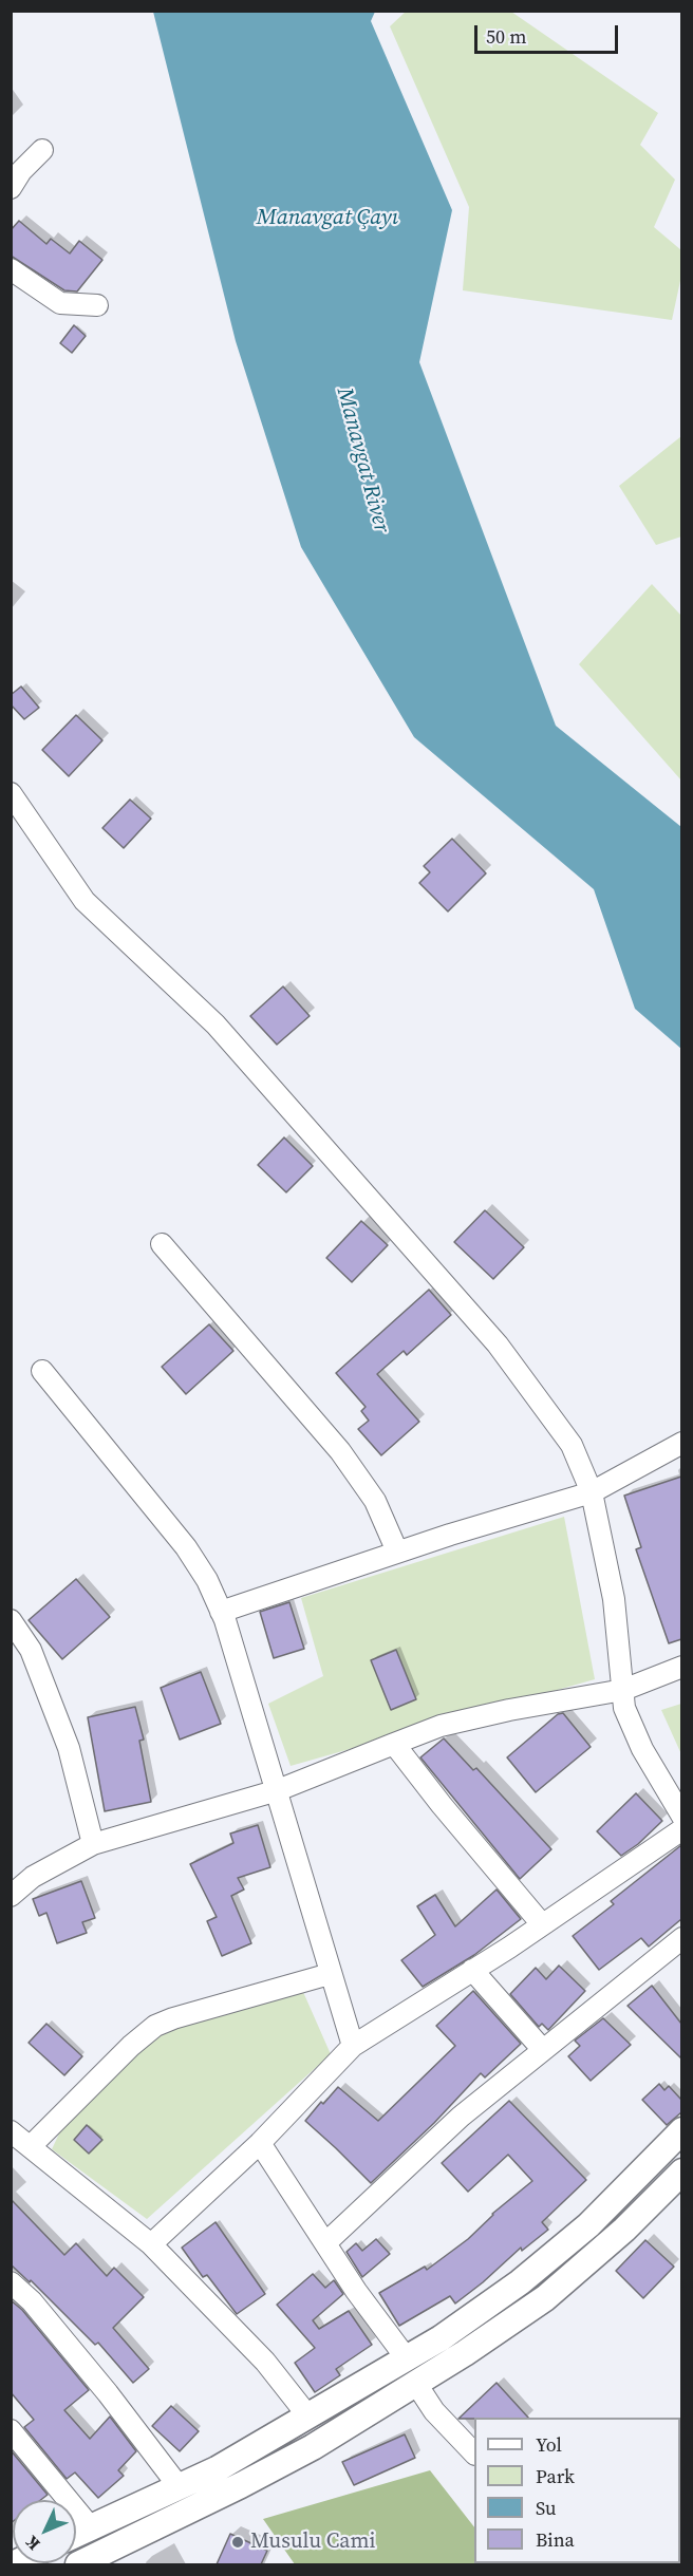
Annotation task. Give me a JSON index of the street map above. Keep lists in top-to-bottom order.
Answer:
{
  "water": ["Manavgat Çayı", "Manavgat River"],
  "places": ["Musulu Cami"],
  "legend": [
    "Yol",
    "Park",
    "Su",
    "Bina"
  ],
  "scale_bar": "50 m",
  "north": "bottom left"
}
